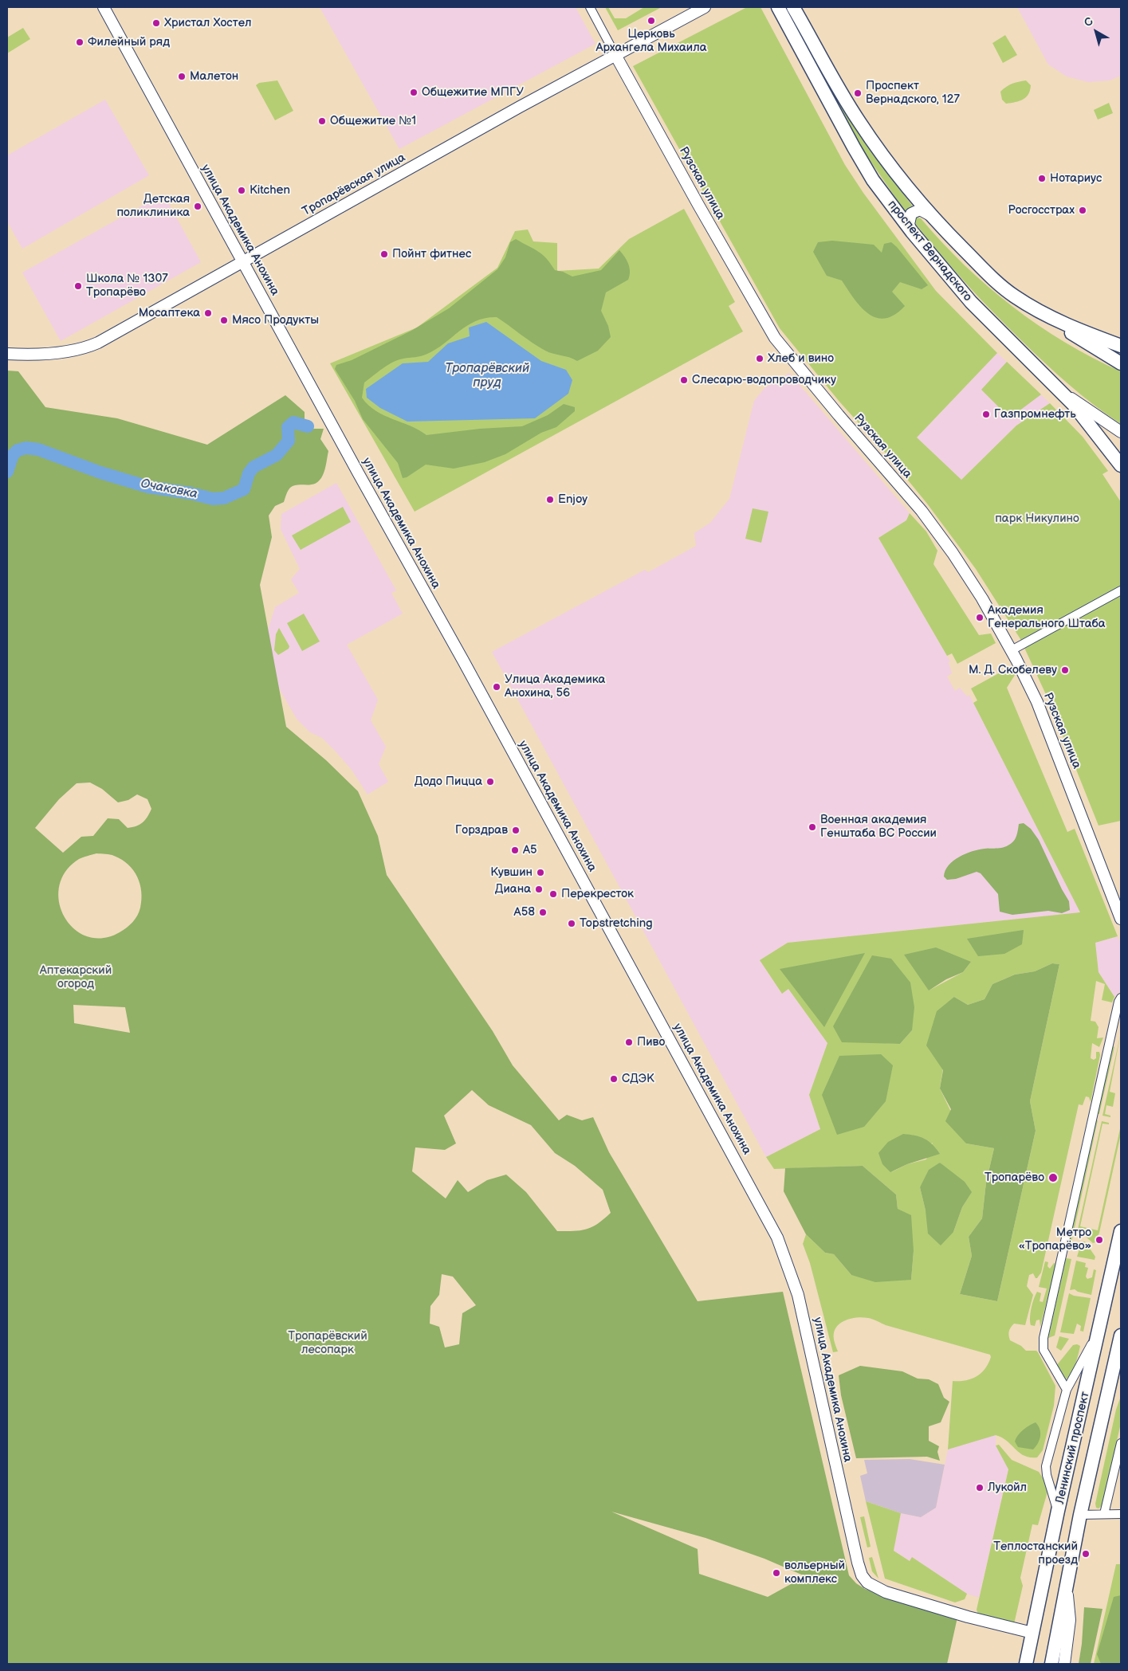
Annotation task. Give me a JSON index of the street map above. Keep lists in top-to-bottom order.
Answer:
{
  "streets": {
    "main road": ["проспект Вернадского", "Ленинский проспект"],
    "street": ["Рузская улица", "Тропарёвская улица", "улица Академика Анохина"]
  },
  "crossings": [
    ["Рузская улица", "Тропарёвская улица"],
    ["Тропарёвская улица", "улица Академика Анохина"],
    ["улица Академика Анохина", "Ленинский проспект"]
  ],
  "water": ["Тропарёвский пруд", "Очаковка"],
  "parks": ["парк Никулино", "Аптекарский огород", "Тропарёвский лесопарк"],
  "places": [
    "Церковь Архангела Михаила",
    "Христал Хостел",
    "Филейный ряд",
    "Малетон",
    "Общежитие МПГУ",
    "Проспект Вернадского, 127",
    "Общежитие №1",
    "Нотариус",
    "Kitchen",
    "Детская поликлиника",
    "Росгосстрах",
    "Пойнт фитнес",
    "Школа № 1307 Тропарёво",
    "Мосаптека",
    "Мясо Продукты",
    "Хлеб и вино",
    "Слесарю-водопроводчику",
    "Газпромнефть",
    "Enjoy",
    "Академия Генерального Штаба",
    "М. Д. Скобелеву",
    "Улица Академика Анохина, 56",
    "Додо Пицца",
    "Военная академия Генштаба ВС России",
    "Горздрав",
    "А5",
    "Кувшин",
    "Диана",
    "Перекресток",
    "А58",
    "Topstretching",
    "Пиво",
    "СДЭК",
    "Тропарёво",
    "Метро «Тропарёво»",
    "Лукойл",
    "Теплостанский проезд",
    "вольерный комплекс"
  ],
  "north": "top left"
}
